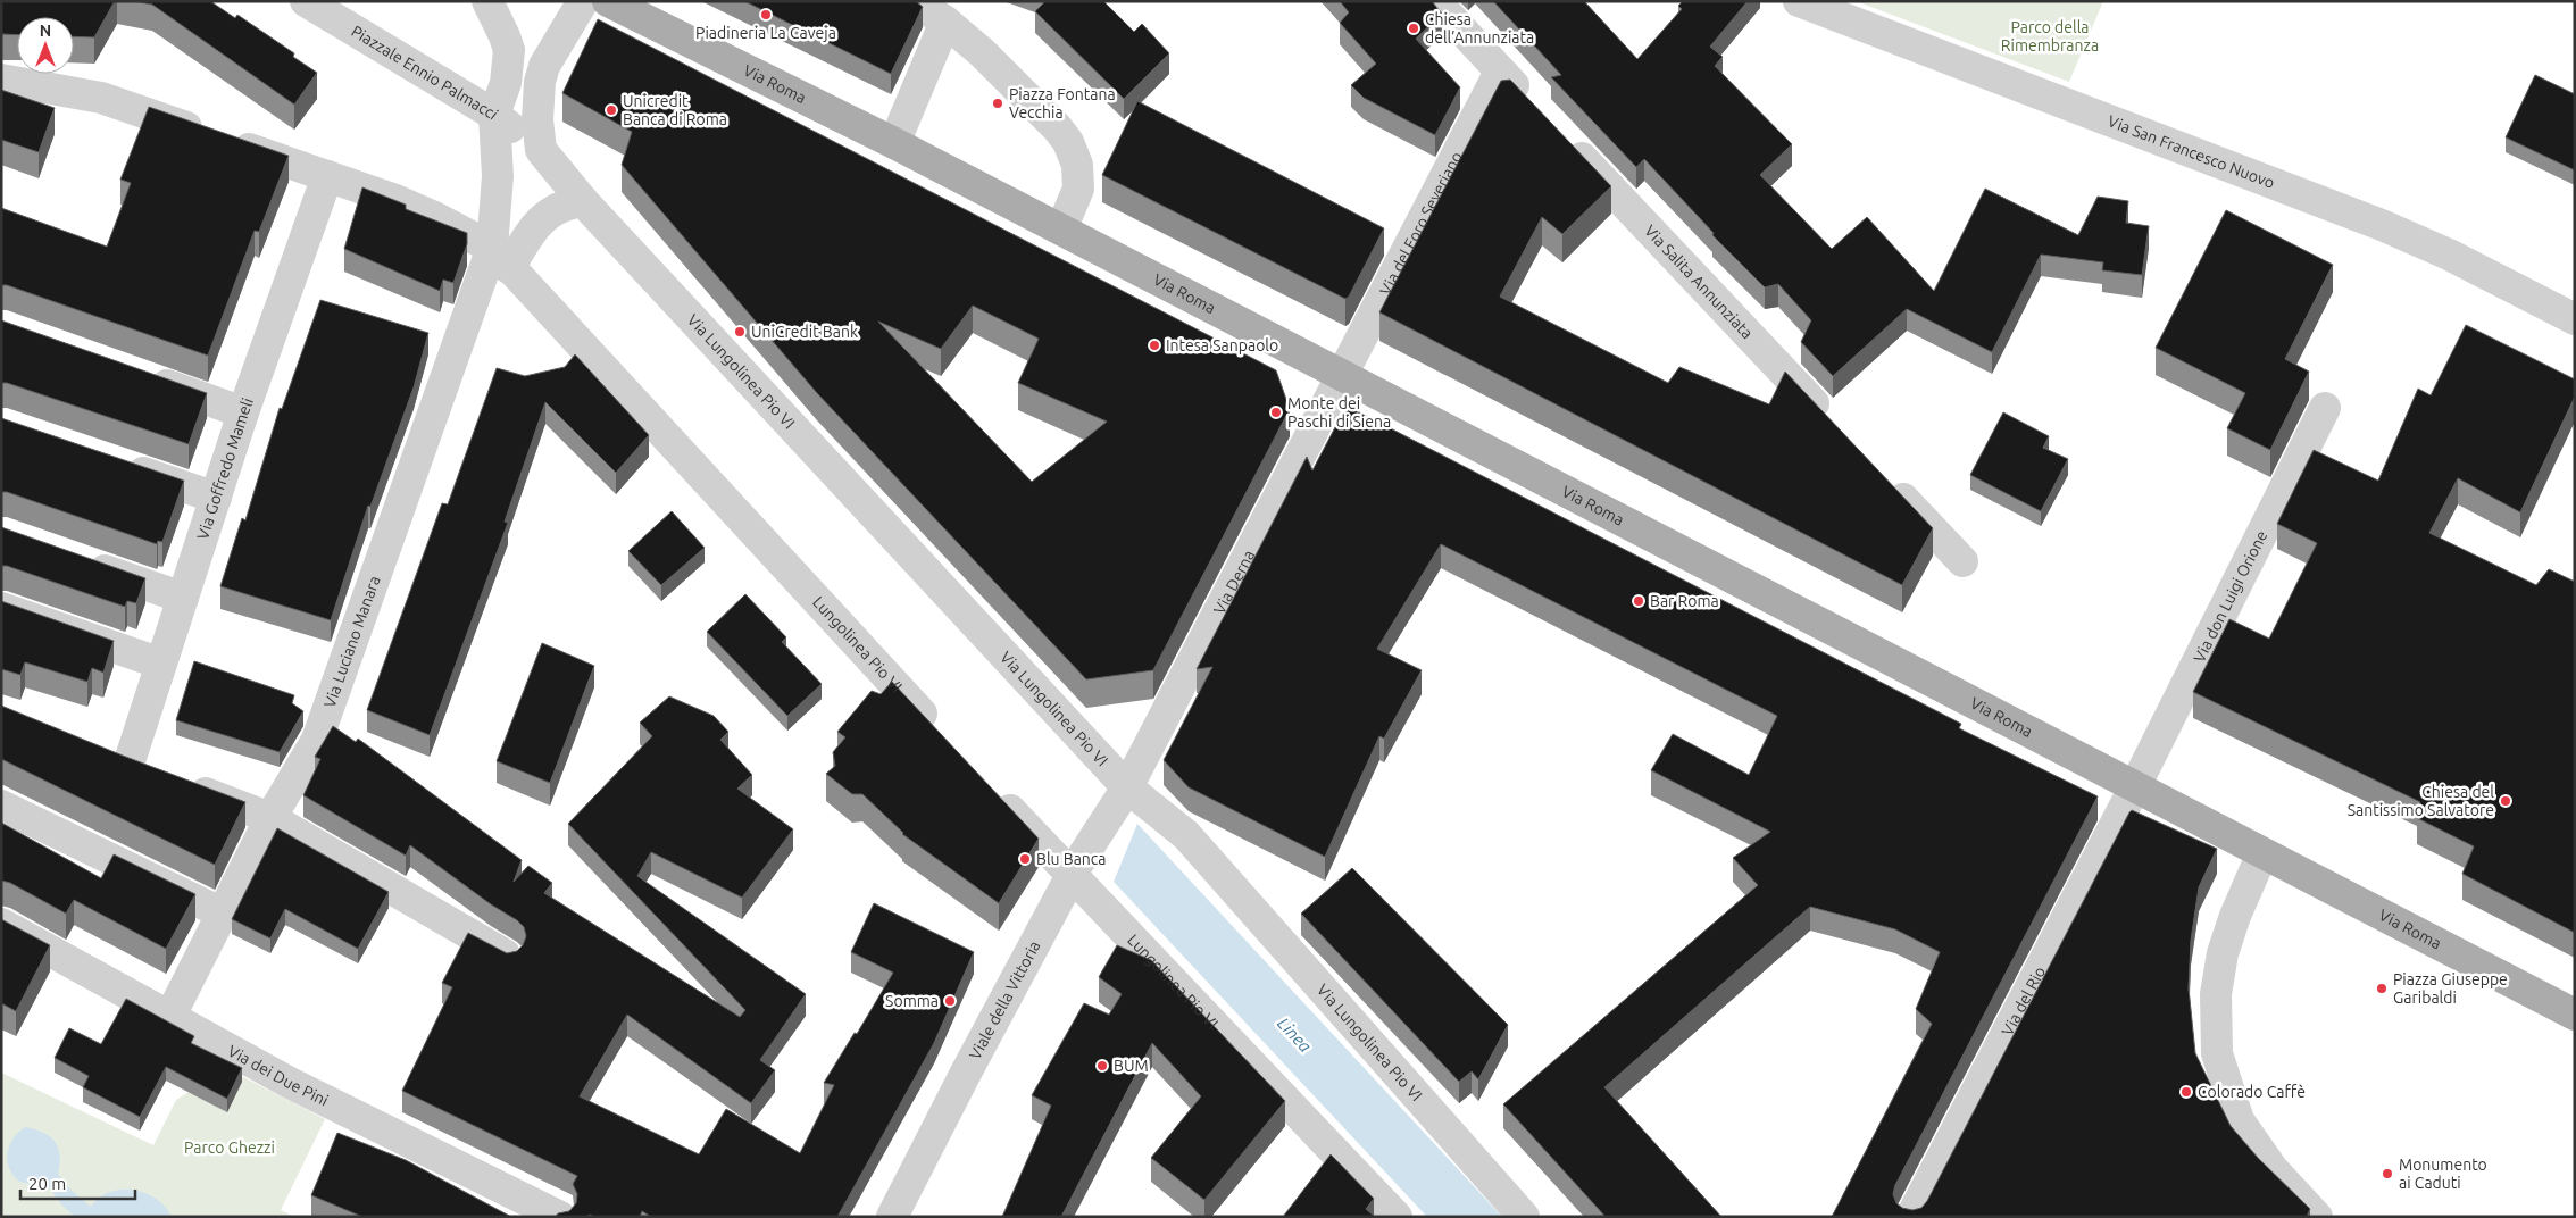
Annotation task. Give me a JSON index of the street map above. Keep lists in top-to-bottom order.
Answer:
{
  "streets": {
    "main road": ["Via Roma"],
    "street": [
      "Piazzale Ennio Palmacci",
      "Via San Francesco Nuovo",
      "Via del Foro Severiano",
      "Via Salita Annunziata",
      "Via Lungolinea Pio VI",
      "Via Goffredo Mameli",
      "Via Derna",
      "Via don Luigi Orione",
      "Via Luciano Manara",
      "Lungolinea Pio VI",
      "Viale della Vittoria",
      "Via del Rio",
      "Via dei Due Pini"
    ]
  },
  "crossings": [
    ["Piazzale Ennio Palmacci", "Via Lungolinea Pio VI"],
    ["Via Roma", "Via del Foro Severiano"],
    ["Via Roma", "Via Derna"],
    ["Via Roma", "Via don Luigi Orione"],
    ["Via Roma", "Via del Rio"],
    ["Via del Foro Severiano", "Via Derna"],
    ["Via Lungolinea Pio VI", "Via Derna"],
    ["Via Lungolinea Pio VI", "Viale della Vittoria"],
    ["Via Goffredo Mameli", "Via Luciano Manara"],
    ["Via Goffredo Mameli", "Lungolinea Pio VI"],
    ["Via Derna", "Viale della Vittoria"],
    ["Via don Luigi Orione", "Via del Rio"],
    ["Via Luciano Manara", "Lungolinea Pio VI"],
    ["Via Luciano Manara", "Via dei Due Pini"],
    ["Lungolinea Pio VI", "Viale della Vittoria"]
  ],
  "water": ["Linea"],
  "parks": ["Parco della Rimembranza", "Parco Ghezzi"],
  "places": [
    "Piadineria La Caveja",
    "Chiesa dell’Annunziata",
    "Piazza Fontana Vecchia",
    "Unicredit Banca di Roma",
    "UniCredit Bank",
    "Intesa Sanpaolo",
    "Monte dei Paschi di Siena",
    "Bar Roma",
    "Chiesa del Santissimo Salvatore",
    "Blu Banca",
    "Piazza Giuseppe Garibaldi",
    "Somma",
    "BUM",
    "Colorado Caffè",
    "Monumento ai Caduti"
  ],
  "scale_bar": "20 m",
  "north": "top"
}
